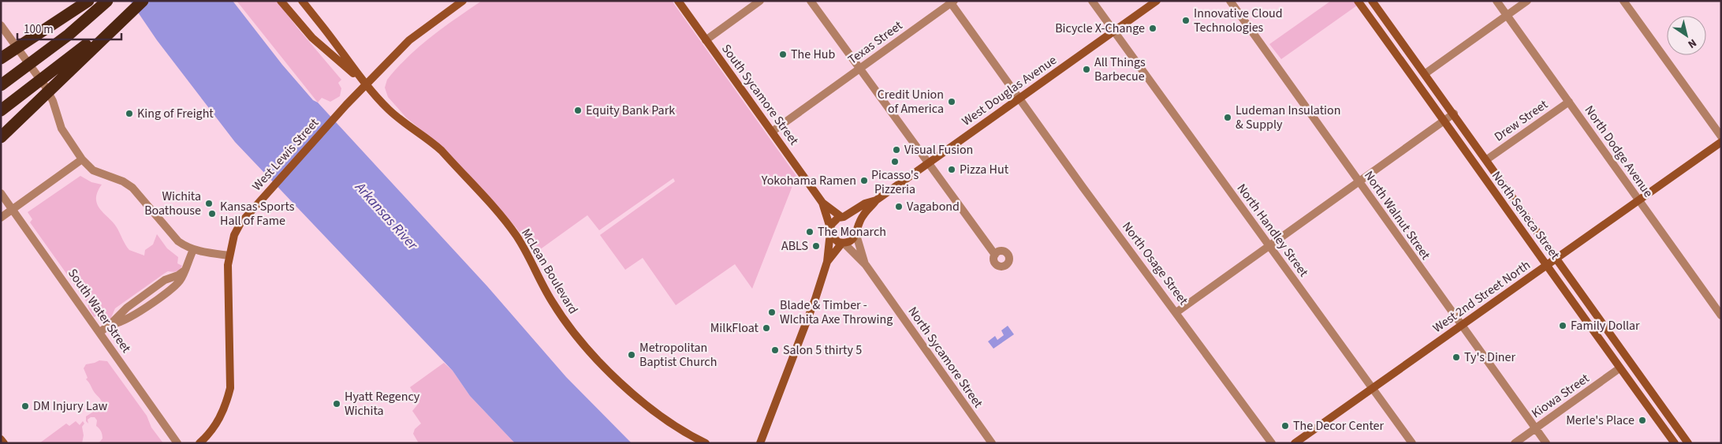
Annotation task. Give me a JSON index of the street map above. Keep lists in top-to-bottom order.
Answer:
{
  "streets": {
    "main road": [
      "West Douglas Avenue",
      "South Sycamore Street",
      "West Lewis Street",
      "North Seneca Street",
      "McLean Boulevard",
      "West 2nd Street North"
    ],
    "street": [
      "Texas Street",
      "Drew Street",
      "North Dodge Avenue",
      "North Walnut Street",
      "North Handley Street",
      "North Osage Street",
      "South Water Street",
      "North Sycamore Street",
      "Kiowa Street"
    ]
  },
  "crossings": [
    ["Texas Street", "South Sycamore Street"],
    ["Texas Street", "North Osage Street"],
    ["West Douglas Avenue", "South Sycamore Street"],
    ["West Douglas Avenue", "North Handley Street"],
    ["West Douglas Avenue", "North Osage Street"],
    ["West Douglas Avenue", "North Sycamore Street"],
    ["South Sycamore Street", "North Sycamore Street"],
    ["Drew Street", "North Dodge Avenue"],
    ["Drew Street", "North Seneca Street"],
    ["North Dodge Avenue", "West 2nd Street North"],
    ["West Lewis Street", "McLean Boulevard"],
    ["North Walnut Street", "West 2nd Street North"],
    ["North Walnut Street", "Kiowa Street"],
    ["North Seneca Street", "West 2nd Street North"],
    ["North Seneca Street", "Kiowa Street"],
    ["North Handley Street", "West 2nd Street North"]
  ],
  "water": ["Arkansas River"],
  "places": [
    "Innovative Cloud Technologies",
    "Bicycle X-Change",
    "The Hub",
    "All Things Barbecue",
    "Credit Union of America",
    "Equity Bank Park",
    "King of Freight",
    "Ludeman Insulation & Supply",
    "Visual Fusion",
    "Picasso's Pizzeria",
    "Pizza Hut",
    "Yokohama Ramen",
    "Wichita Boathouse",
    "Vagabond",
    "Kansas Sports Hall of Fame",
    "The Monarch",
    "ABLS",
    "Blade & Timber - WIchita Axe Throwing",
    "Family Dollar",
    "MilkFloat",
    "Salon 5 thirty 5",
    "Metropolitan Baptist Church",
    "Ty's Diner",
    "Hyatt Regency Wichita",
    "DM Injury Law",
    "Merle's Place",
    "The Decor Center"
  ],
  "scale_bar": "100 m",
  "north": "bottom right"
}
